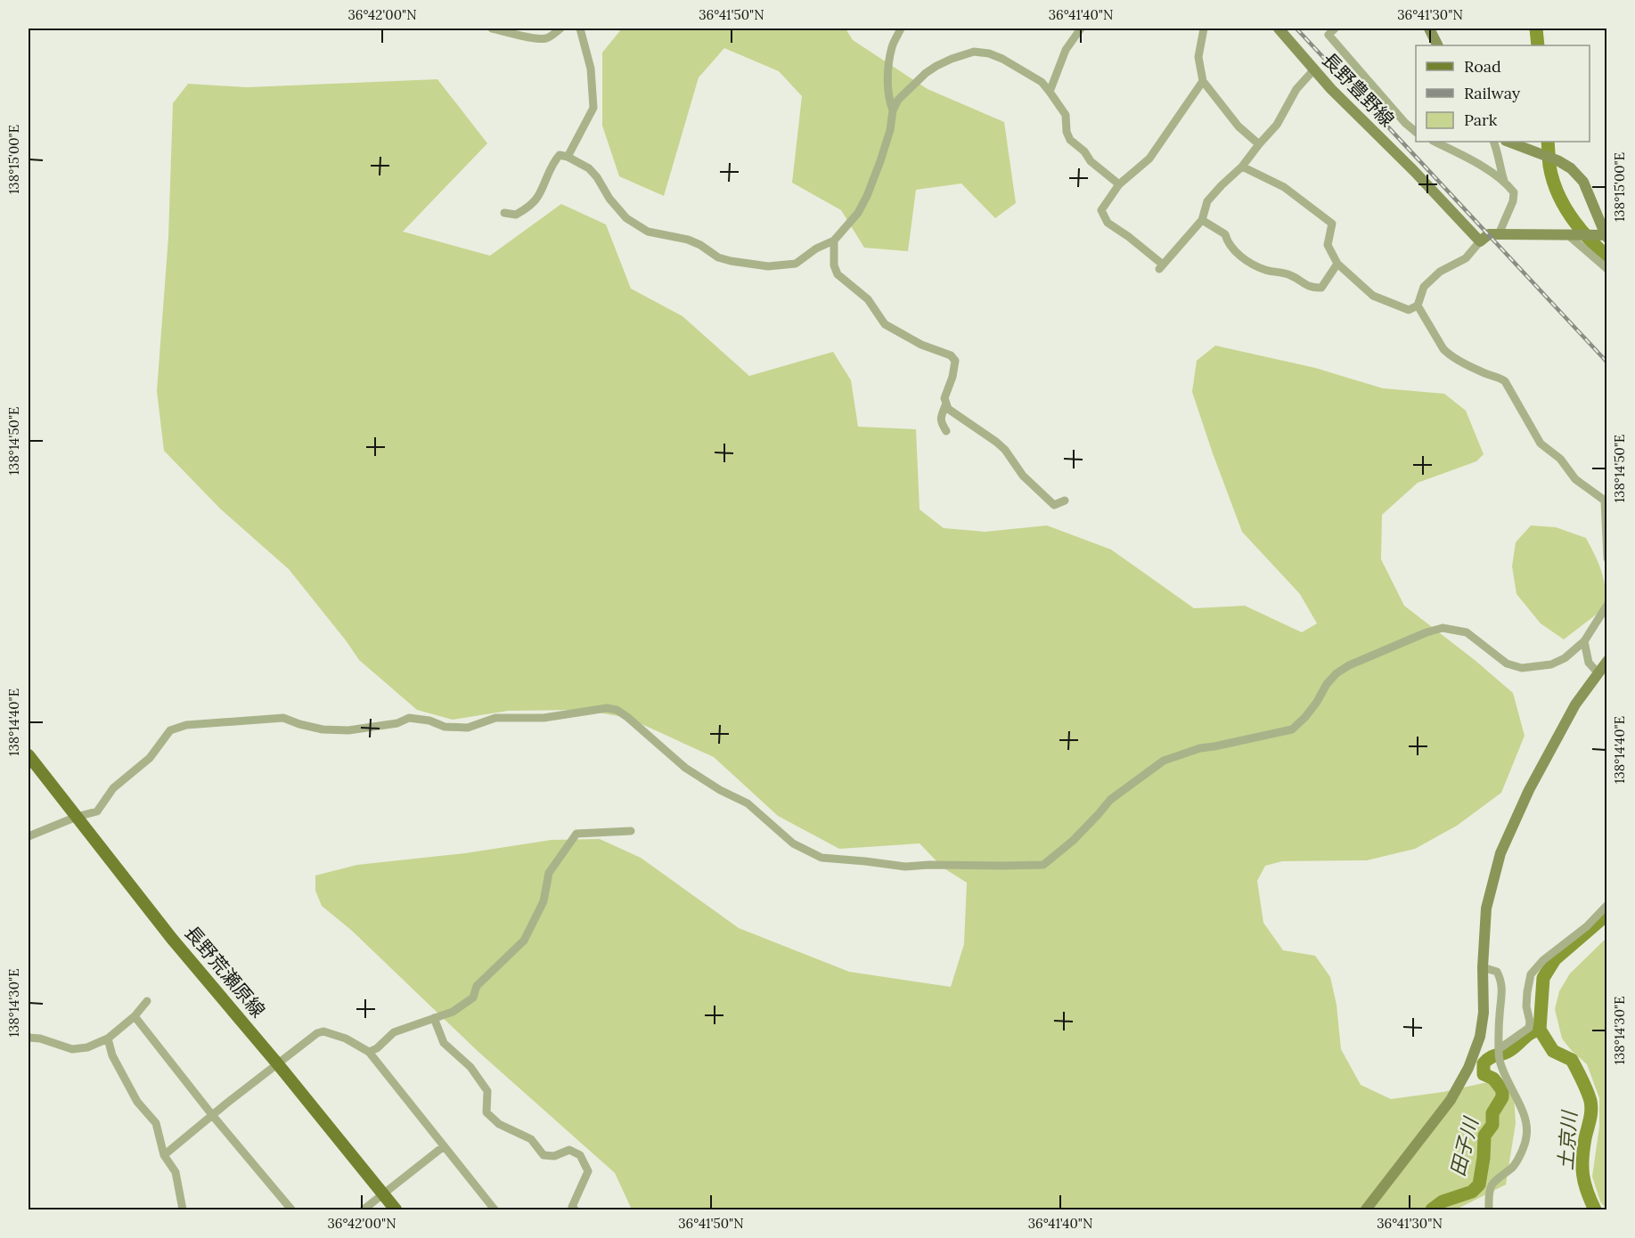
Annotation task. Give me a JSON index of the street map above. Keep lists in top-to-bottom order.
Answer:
{
  "streets": {
    "main road": ["長野荒瀬原線"],
    "street": ["長野豊野線"]
  },
  "water": ["土京川", "田子川"],
  "legend": ["Road", "Railway", "Park"],
  "coordinates": [
    "36°42'00\"N",
    "36°41'50\"N",
    "36°41'40\"N",
    "36°41'30\"N",
    "138°15'00\"E",
    "138°14'50\"E",
    "138°14'40\"E",
    "138°14'30\"E"
  ]
}
